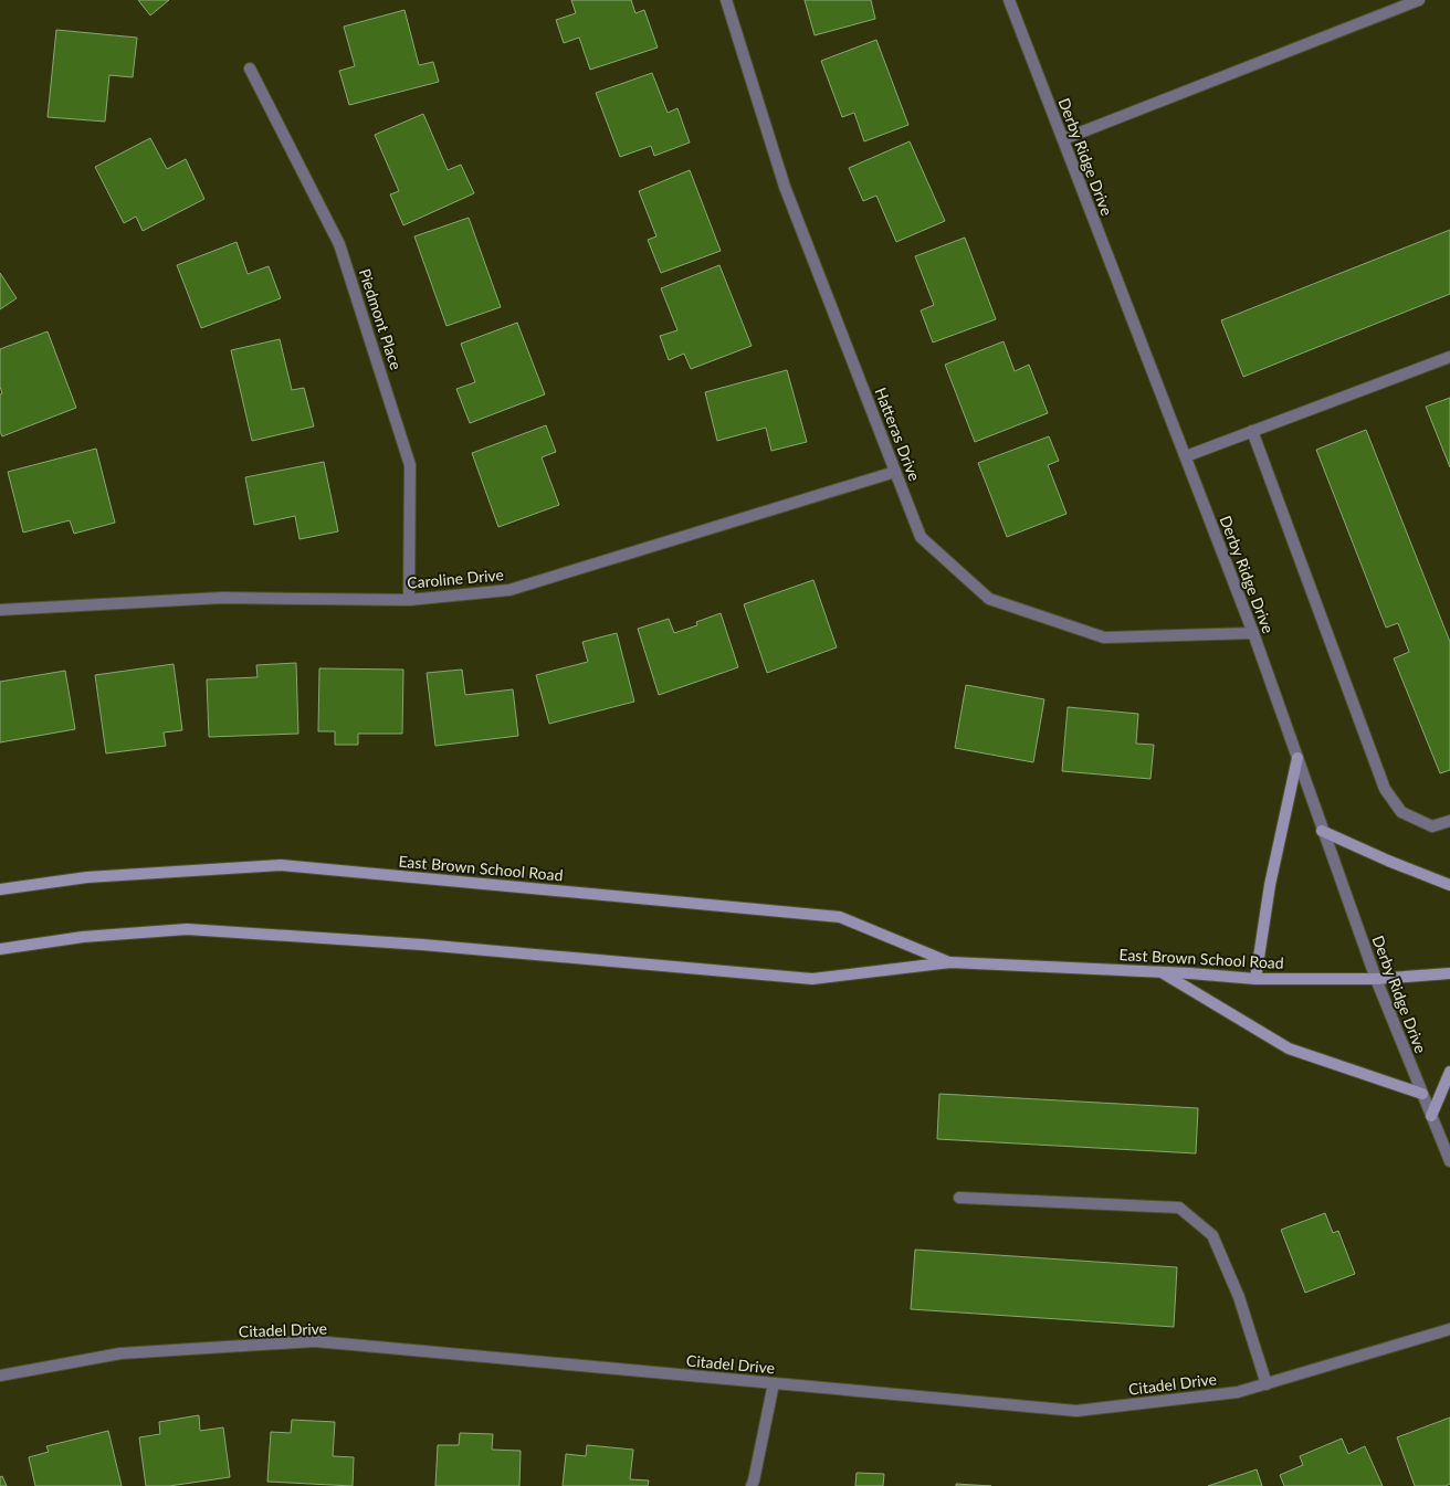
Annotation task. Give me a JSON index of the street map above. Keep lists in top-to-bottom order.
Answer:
{
  "streets": {
    "main road": ["East Brown School Road"],
    "street": [
      "Derby Ridge Drive",
      "Piedmont Place",
      "Hatteras Drive",
      "Caroline Drive",
      "Citadel Drive"
    ]
  },
  "crossings": [
    ["Derby Ridge Drive", "Hatteras Drive"],
    ["Derby Ridge Drive", "East Brown School Road"],
    ["Piedmont Place", "Caroline Drive"],
    ["Hatteras Drive", "Caroline Drive"]
  ]
}
